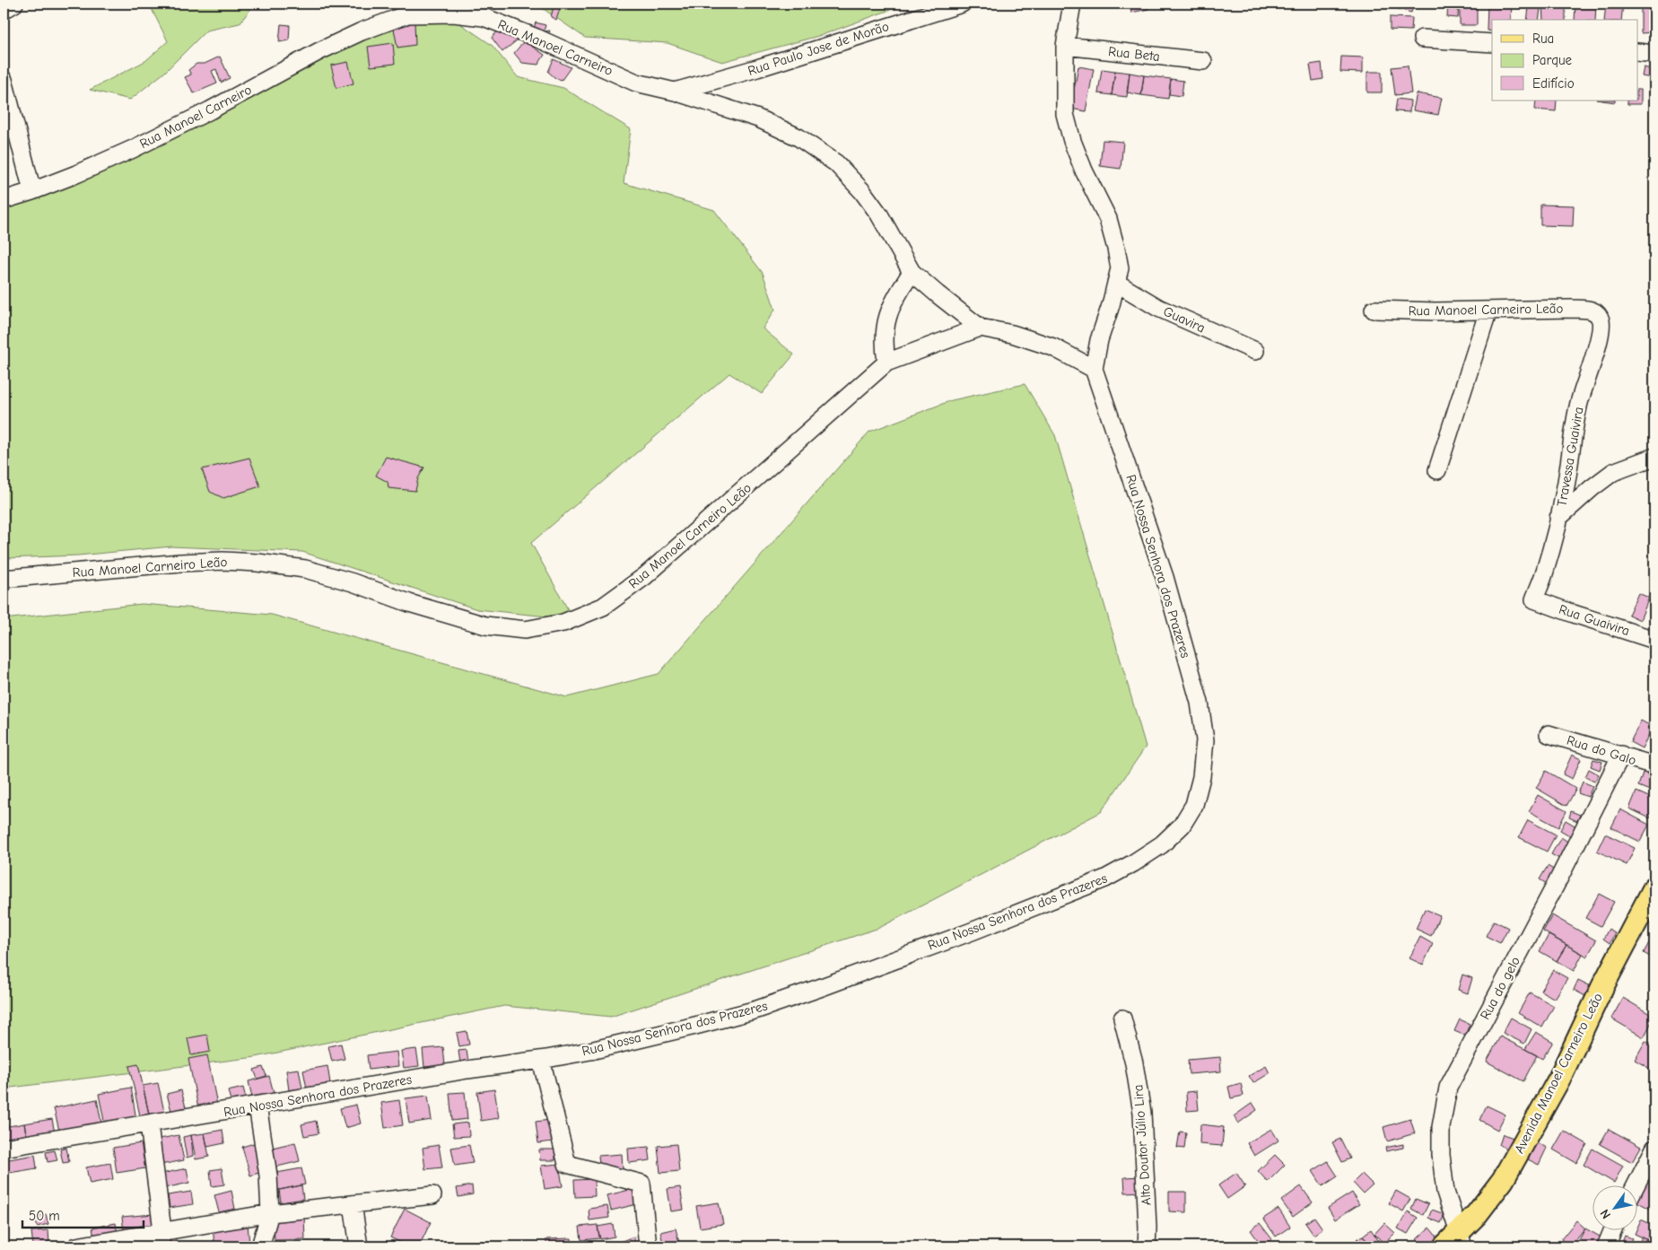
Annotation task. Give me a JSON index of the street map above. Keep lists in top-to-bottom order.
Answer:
{
  "streets": {
    "main road": ["Avenida Manoel Carneiro Leão"],
    "street": [
      "Rua Manoel Carneiro",
      "Rua Paulo Jose de Morão",
      "Rua Beta",
      "Rua Manoel Carneiro Leão",
      "Guavira",
      "Travessa Guaivira",
      "Rua Nossa Senhora dos Prazeres",
      "Rua Guaivira",
      "Rua do Galo",
      "Rua do gelo",
      "Alto Doutor Júlio Lira"
    ]
  },
  "crossings": [
    ["Rua Manoel Carneiro", "Rua Paulo Jose de Morão"],
    ["Rua Manoel Carneiro", "Rua Manoel Carneiro Leão"],
    ["Rua Beta", "Rua Nossa Senhora dos Prazeres"],
    ["Rua Manoel Carneiro Leão", "Travessa Guaivira"],
    ["Guavira", "Rua Nossa Senhora dos Prazeres"],
    ["Travessa Guaivira", "Rua Guaivira"],
    ["Rua do Galo", "Rua do gelo"],
    ["Rua do gelo", "Avenida Manoel Carneiro Leão"]
  ],
  "legend": ["Rua", "Parque", "Edifício"],
  "scale_bar": "50 m",
  "north": "bottom left"
}
